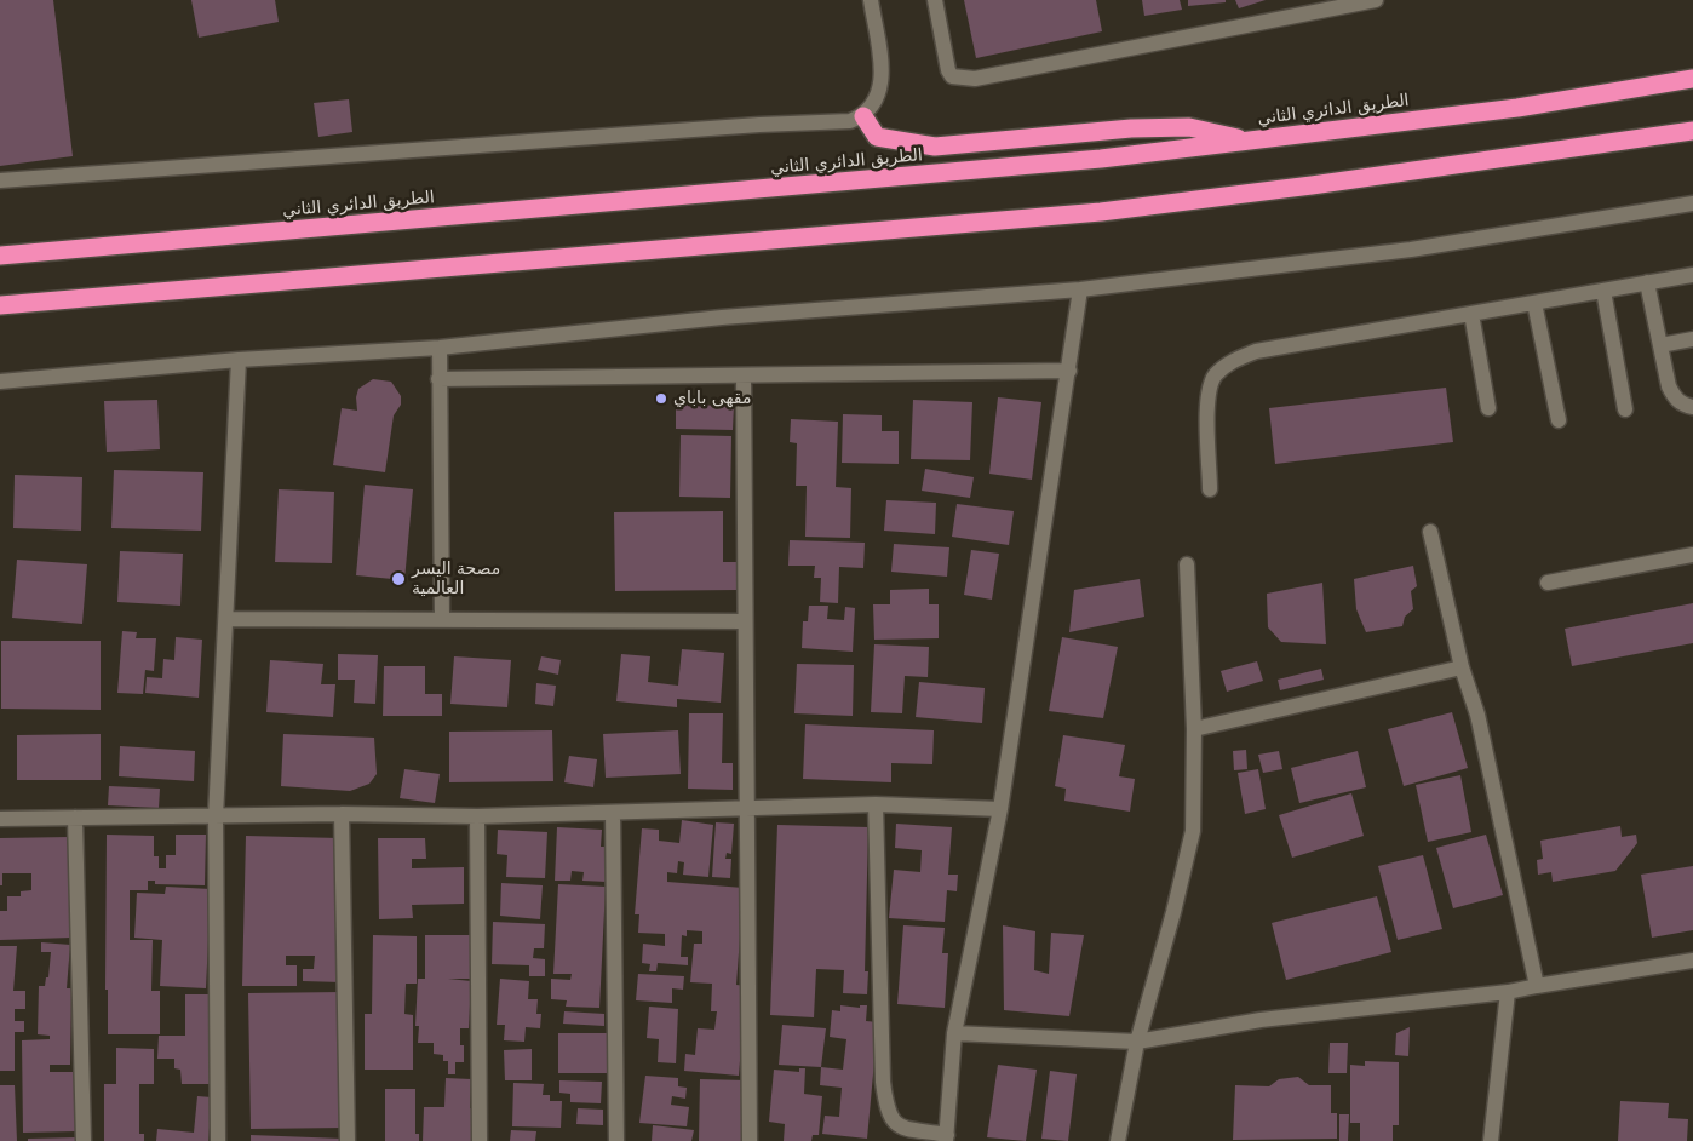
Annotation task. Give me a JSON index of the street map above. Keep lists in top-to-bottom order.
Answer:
{
  "streets": {
    "highway": ["الطريق الدائري الثاني"]
  },
  "places": ["مقهى باباي", "مصحة اليسر العالمية"]
}
